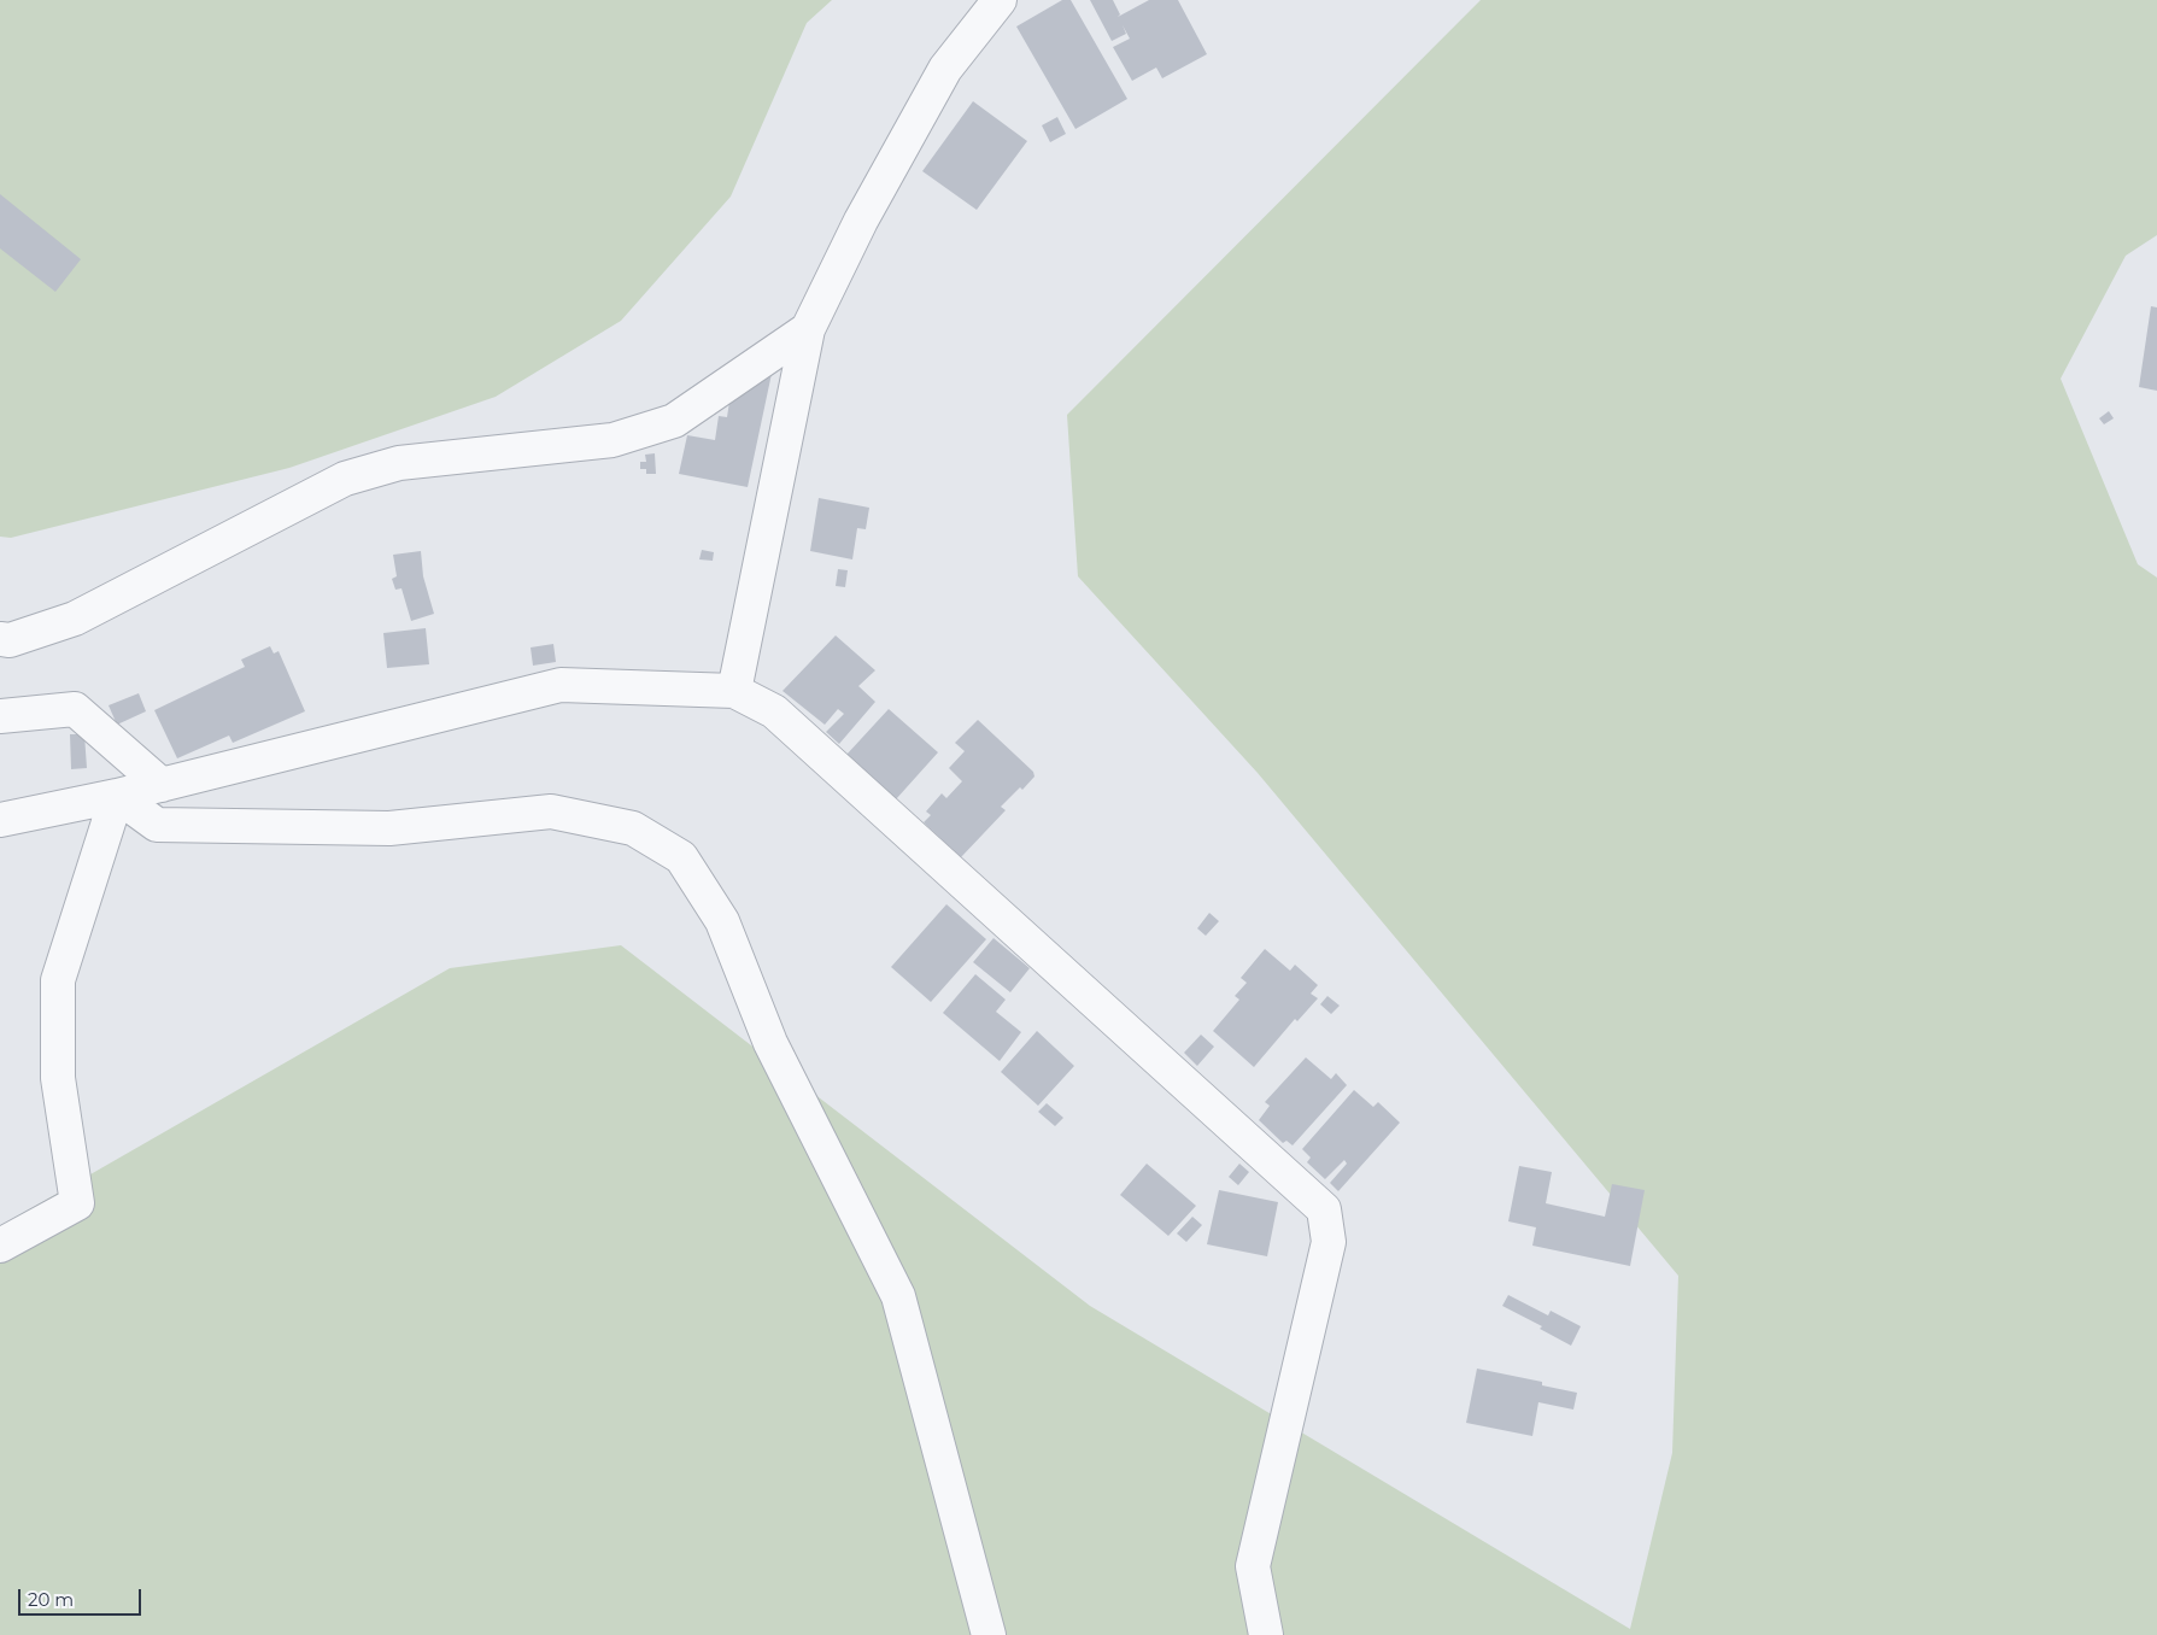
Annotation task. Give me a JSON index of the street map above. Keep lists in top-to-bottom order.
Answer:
{
  "scale_bar": "20 m"
}
